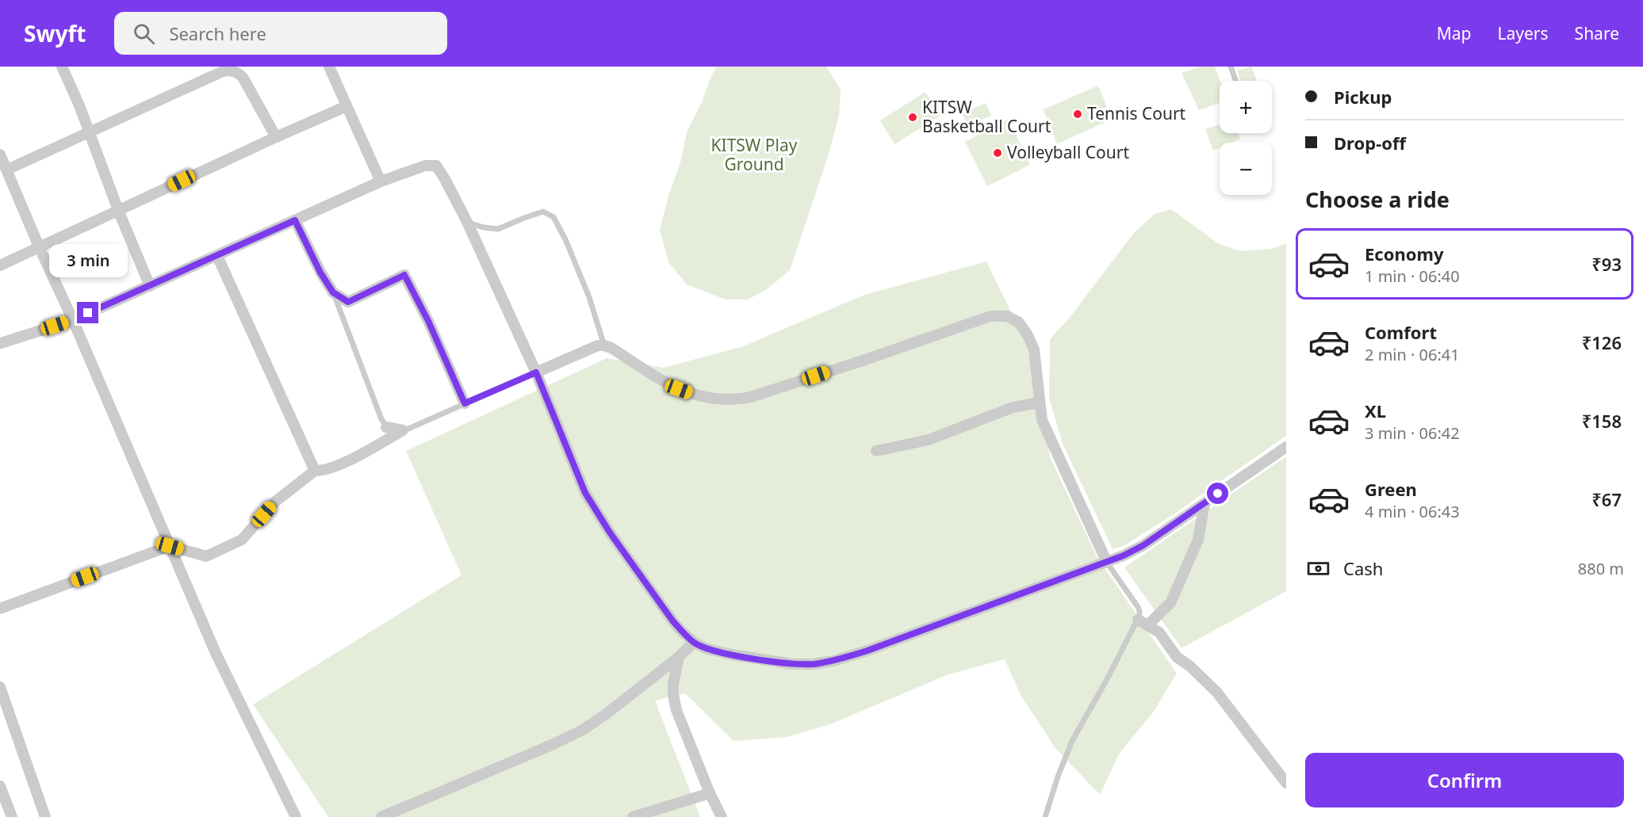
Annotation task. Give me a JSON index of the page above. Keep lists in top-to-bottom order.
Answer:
{
  "parks": ["KITSW Play Ground"],
  "places": ["Tennis Court", "KITSW Basketball Court", "Volleyball Court"],
  "page": {
    "header": "Swyft",
    "search": "Search here",
    "nav": ["Map", "Layers", "Share"],
    "banner": ["Pickup", "Drop-off"],
    "map_buttons": ["+", "−"],
    "heading": "Choose a ride",
    "list": [
      {
        "name": "Economy",
        "note": "1 min · 06:40",
        "value": "₹93"
      },
      {
        "name": "Comfort",
        "note": "2 min · 06:41",
        "value": "₹126"
      },
      {
        "name": "XL",
        "note": "3 min · 06:42",
        "value": "₹158"
      },
      {
        "name": "Green",
        "note": "4 min · 06:43",
        "value": "₹67"
      }
    ],
    "bubble": "3 min",
    "pay": ["Cash", "880 m"],
    "buttons": "Confirm"
  }
}
